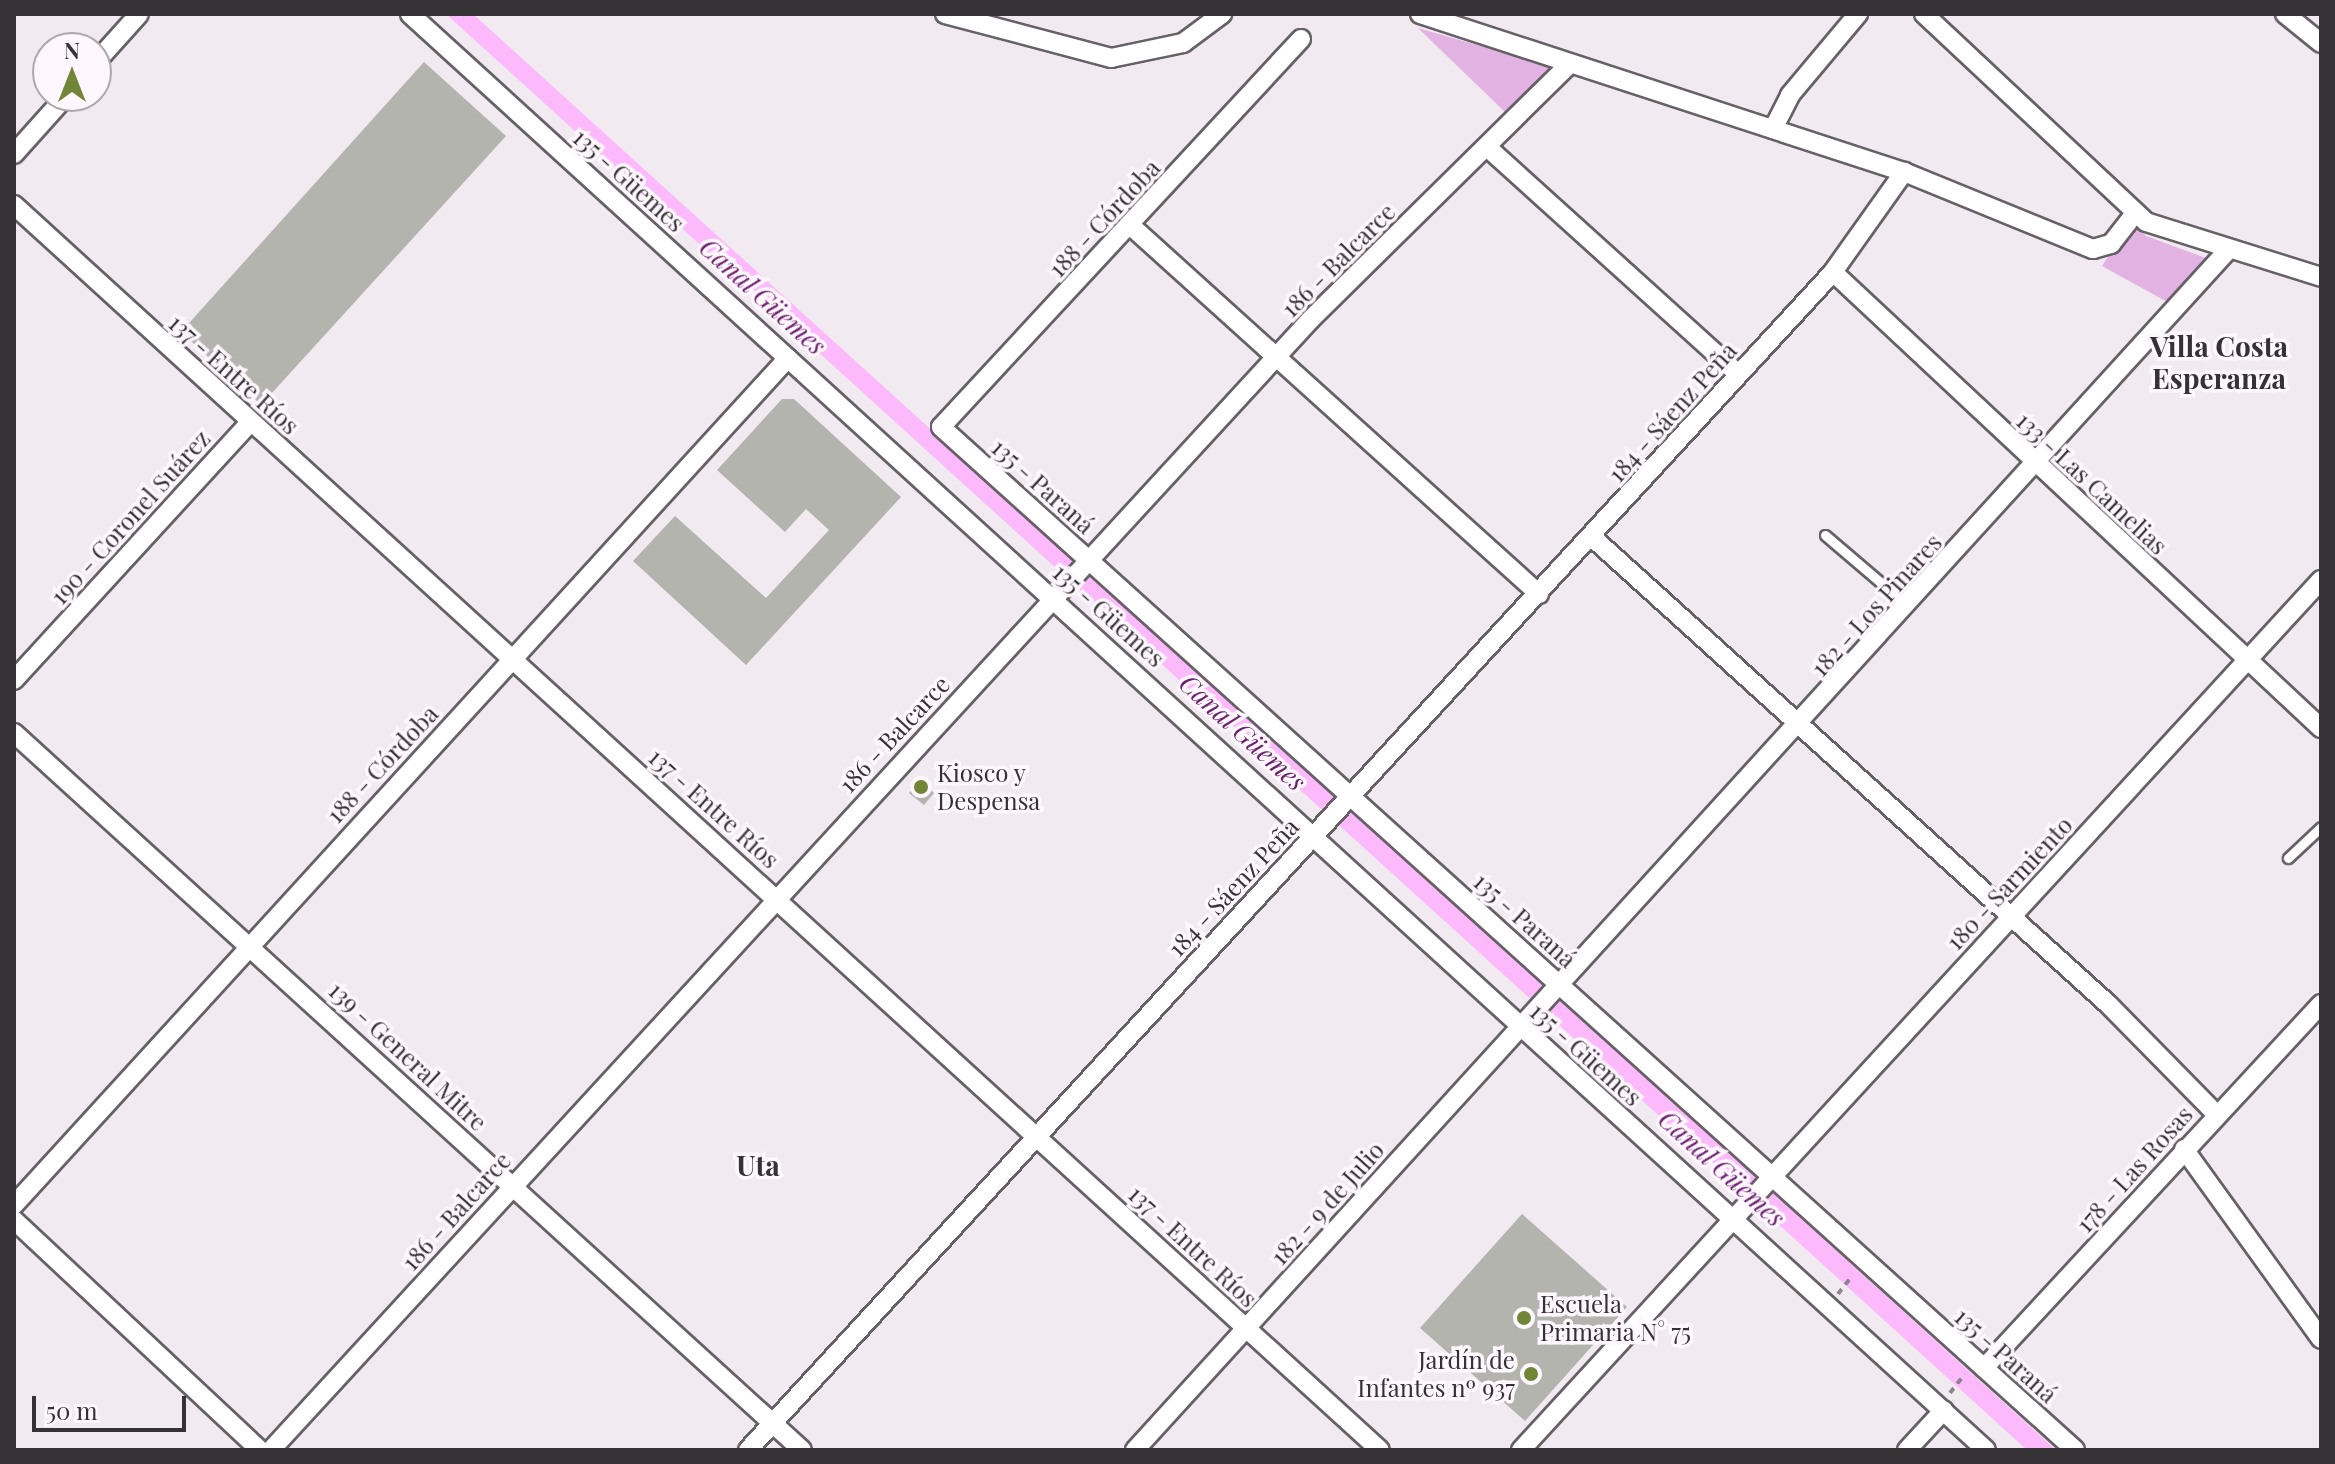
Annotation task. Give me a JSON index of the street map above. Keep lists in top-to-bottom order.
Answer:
{
  "streets": {
    "street": [
      "135 - Güemes",
      "188 - Córdoba",
      "186 - Balcarce",
      "137 - Entre Ríos",
      "184 - Sáenz Peña",
      "133 - Las Camelias",
      "135 - Paraná",
      "190 - Coronel Suárez",
      "182 - Los Pinares",
      "180 - Sarmiento",
      "139 - General Mitre",
      "178 - Las Rosas",
      "182 - 9 de Julio"
    ]
  },
  "crossings": [
    ["135 - Güemes", "188 - Córdoba"],
    ["135 - Güemes", "186 - Balcarce"],
    ["135 - Güemes", "184 - Sáenz Peña"],
    ["135 - Güemes", "180 - Sarmiento"],
    ["135 - Güemes", "182 - 9 de Julio"],
    ["188 - Córdoba", "137 - Entre Ríos"],
    ["188 - Córdoba", "135 - Paraná"],
    ["188 - Córdoba", "139 - General Mitre"],
    ["186 - Balcarce", "137 - Entre Ríos"],
    ["186 - Balcarce", "135 - Paraná"],
    ["186 - Balcarce", "139 - General Mitre"],
    ["137 - Entre Ríos", "184 - Sáenz Peña"],
    ["137 - Entre Ríos", "190 - Coronel Suárez"],
    ["137 - Entre Ríos", "182 - 9 de Julio"],
    ["184 - Sáenz Peña", "133 - Las Camelias"],
    ["184 - Sáenz Peña", "135 - Paraná"],
    ["184 - Sáenz Peña", "139 - General Mitre"],
    ["133 - Las Camelias", "182 - Los Pinares"],
    ["133 - Las Camelias", "180 - Sarmiento"],
    ["135 - Paraná", "182 - Los Pinares"],
    ["135 - Paraná", "180 - Sarmiento"],
    ["135 - Paraná", "178 - Las Rosas"],
    ["135 - Paraná", "182 - 9 de Julio"],
    ["182 - Los Pinares", "182 - 9 de Julio"]
  ],
  "districts": ["Villa Costa Esperanza", "Uta"],
  "water": ["Canal Güemes"],
  "places": ["Kiosco y Despensa", "Escuela Primaria N° 75", "Jardín de Infantes nº 937"],
  "scale_bar": "50 m",
  "north": "top"
}
